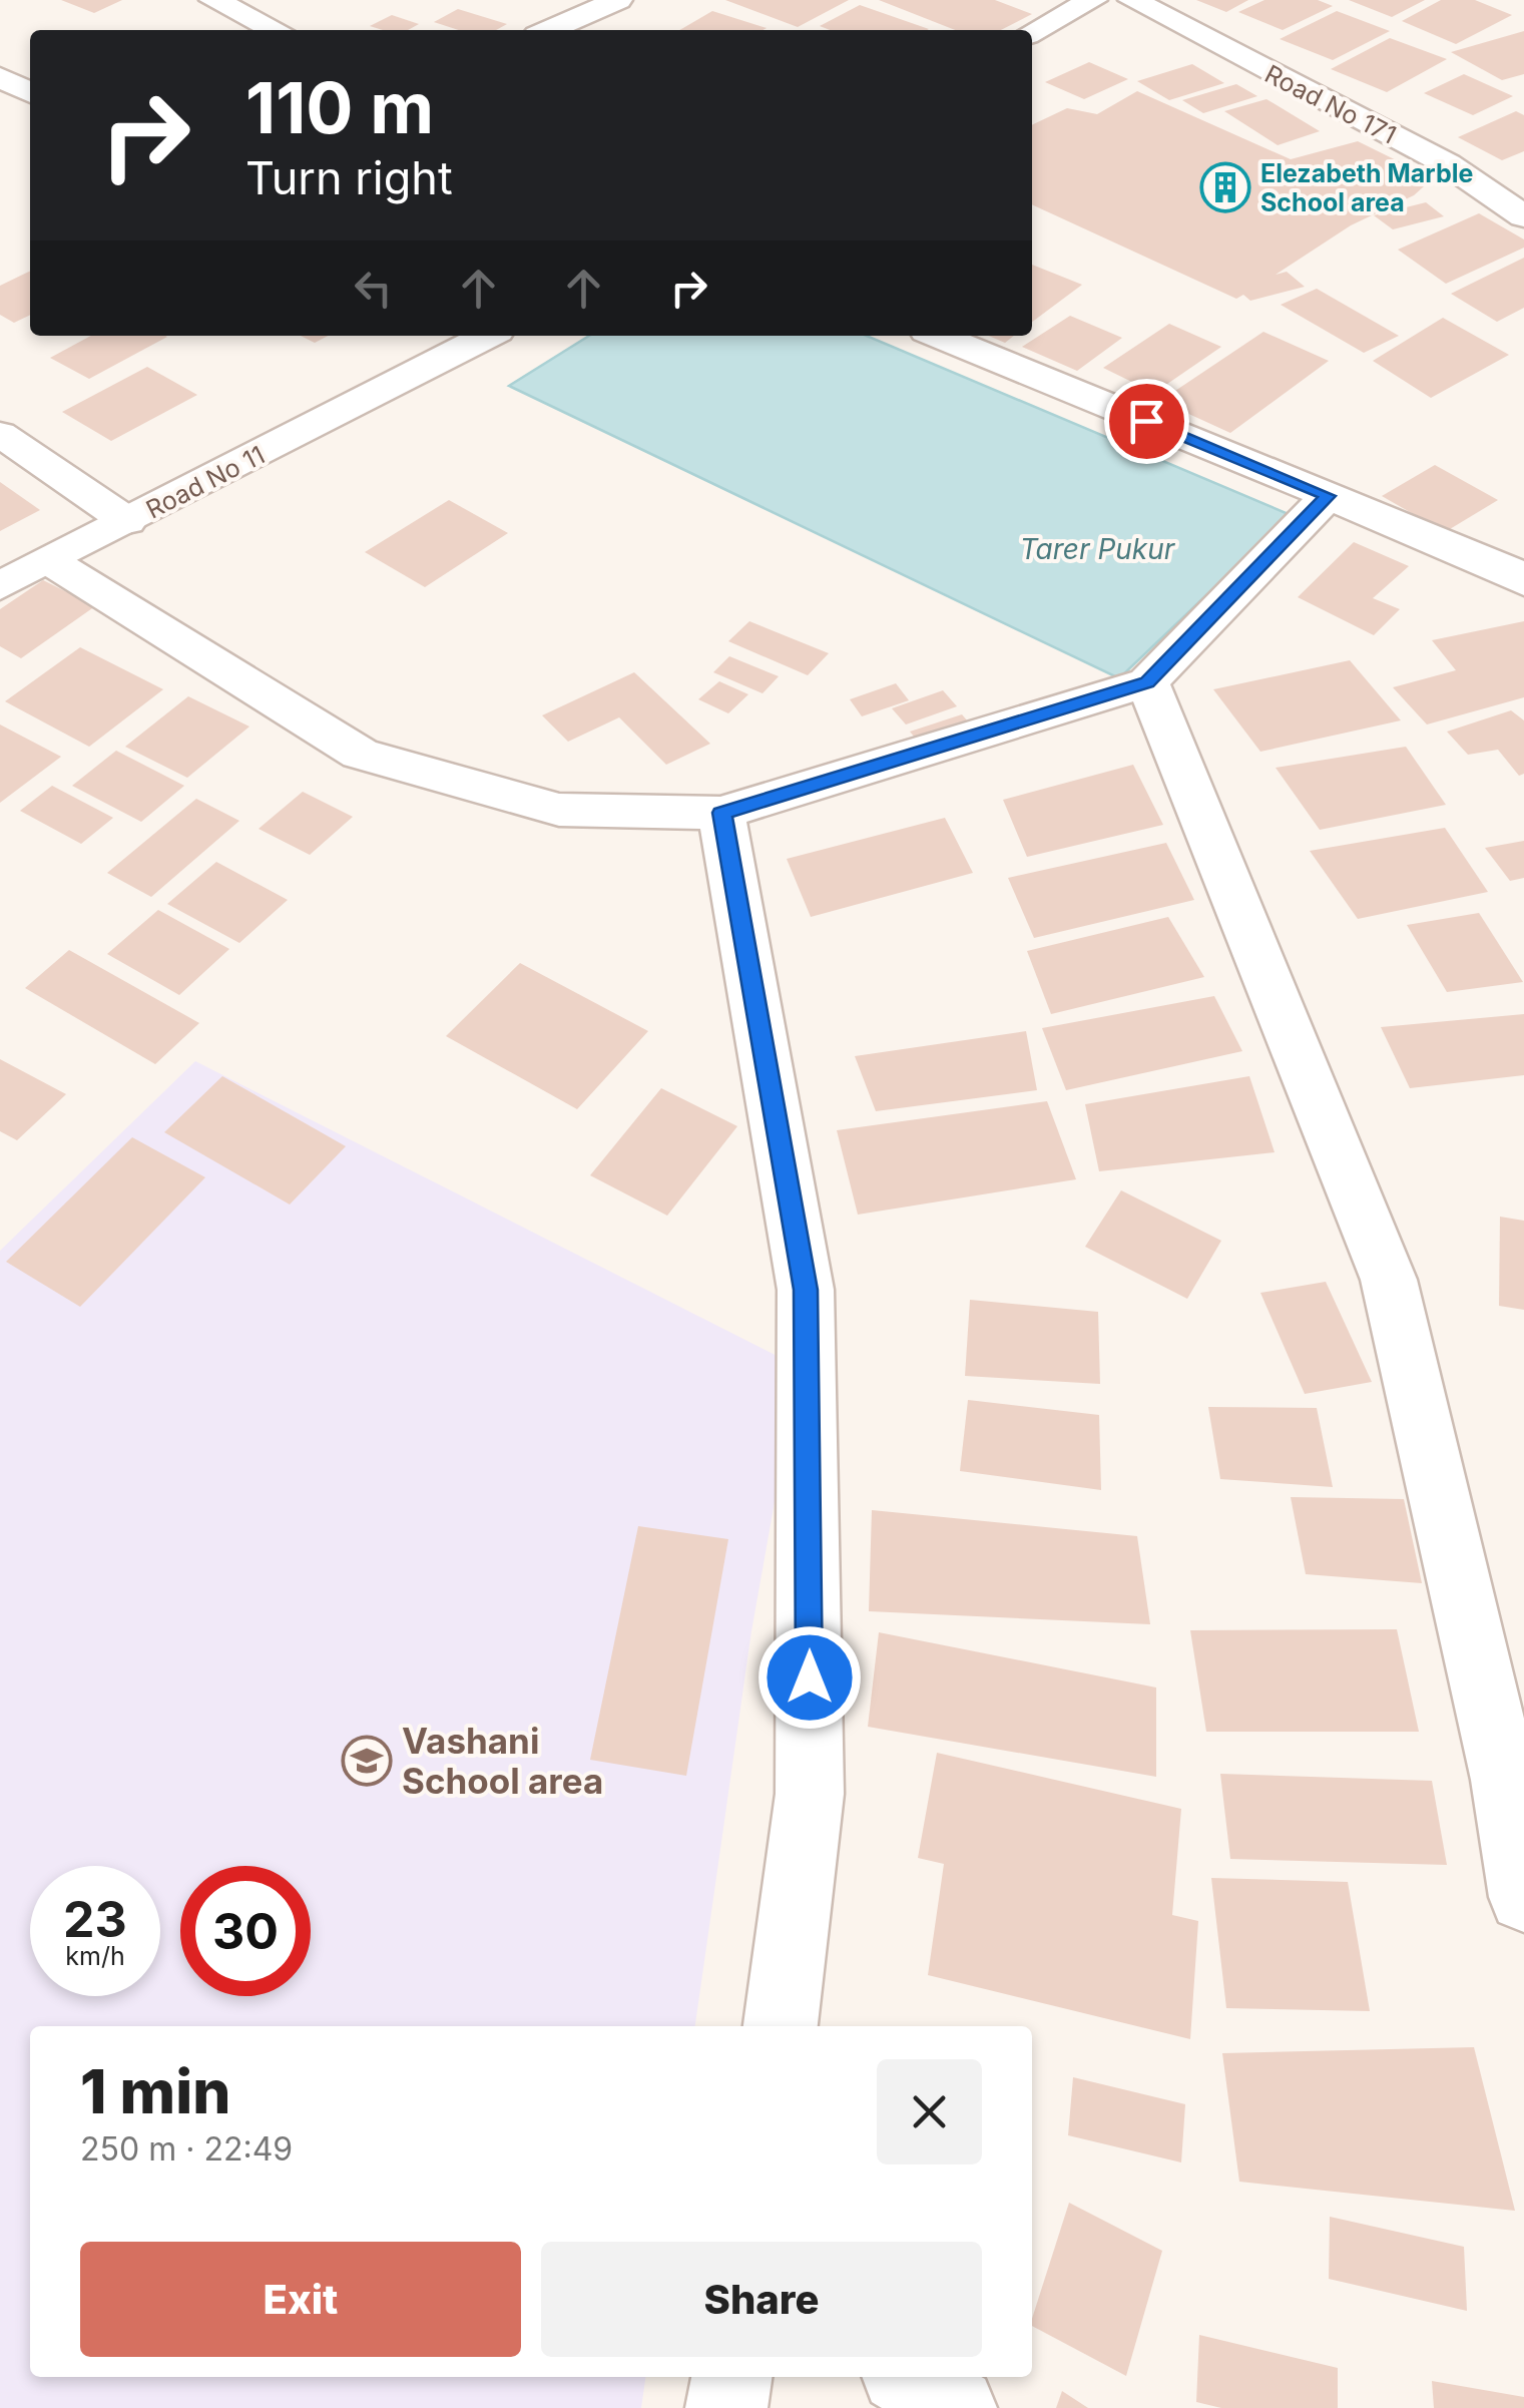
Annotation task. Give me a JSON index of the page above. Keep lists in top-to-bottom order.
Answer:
{
  "streets": {
    "street": ["Road No 171", "Road No 11"]
  },
  "water": ["Tarer Pukur"],
  "places": {
    "building": ["Elezabeth Marble School area"],
    "school or university": ["Vashani School area"]
  },
  "page": {
    "turn": ["110 m", "Turn right"],
    "speed": "23 km/h",
    "limit": "30",
    "heading": ["1 min", "250 m · 22:49"],
    "buttons": ["Exit", "Share"]
  }
}
